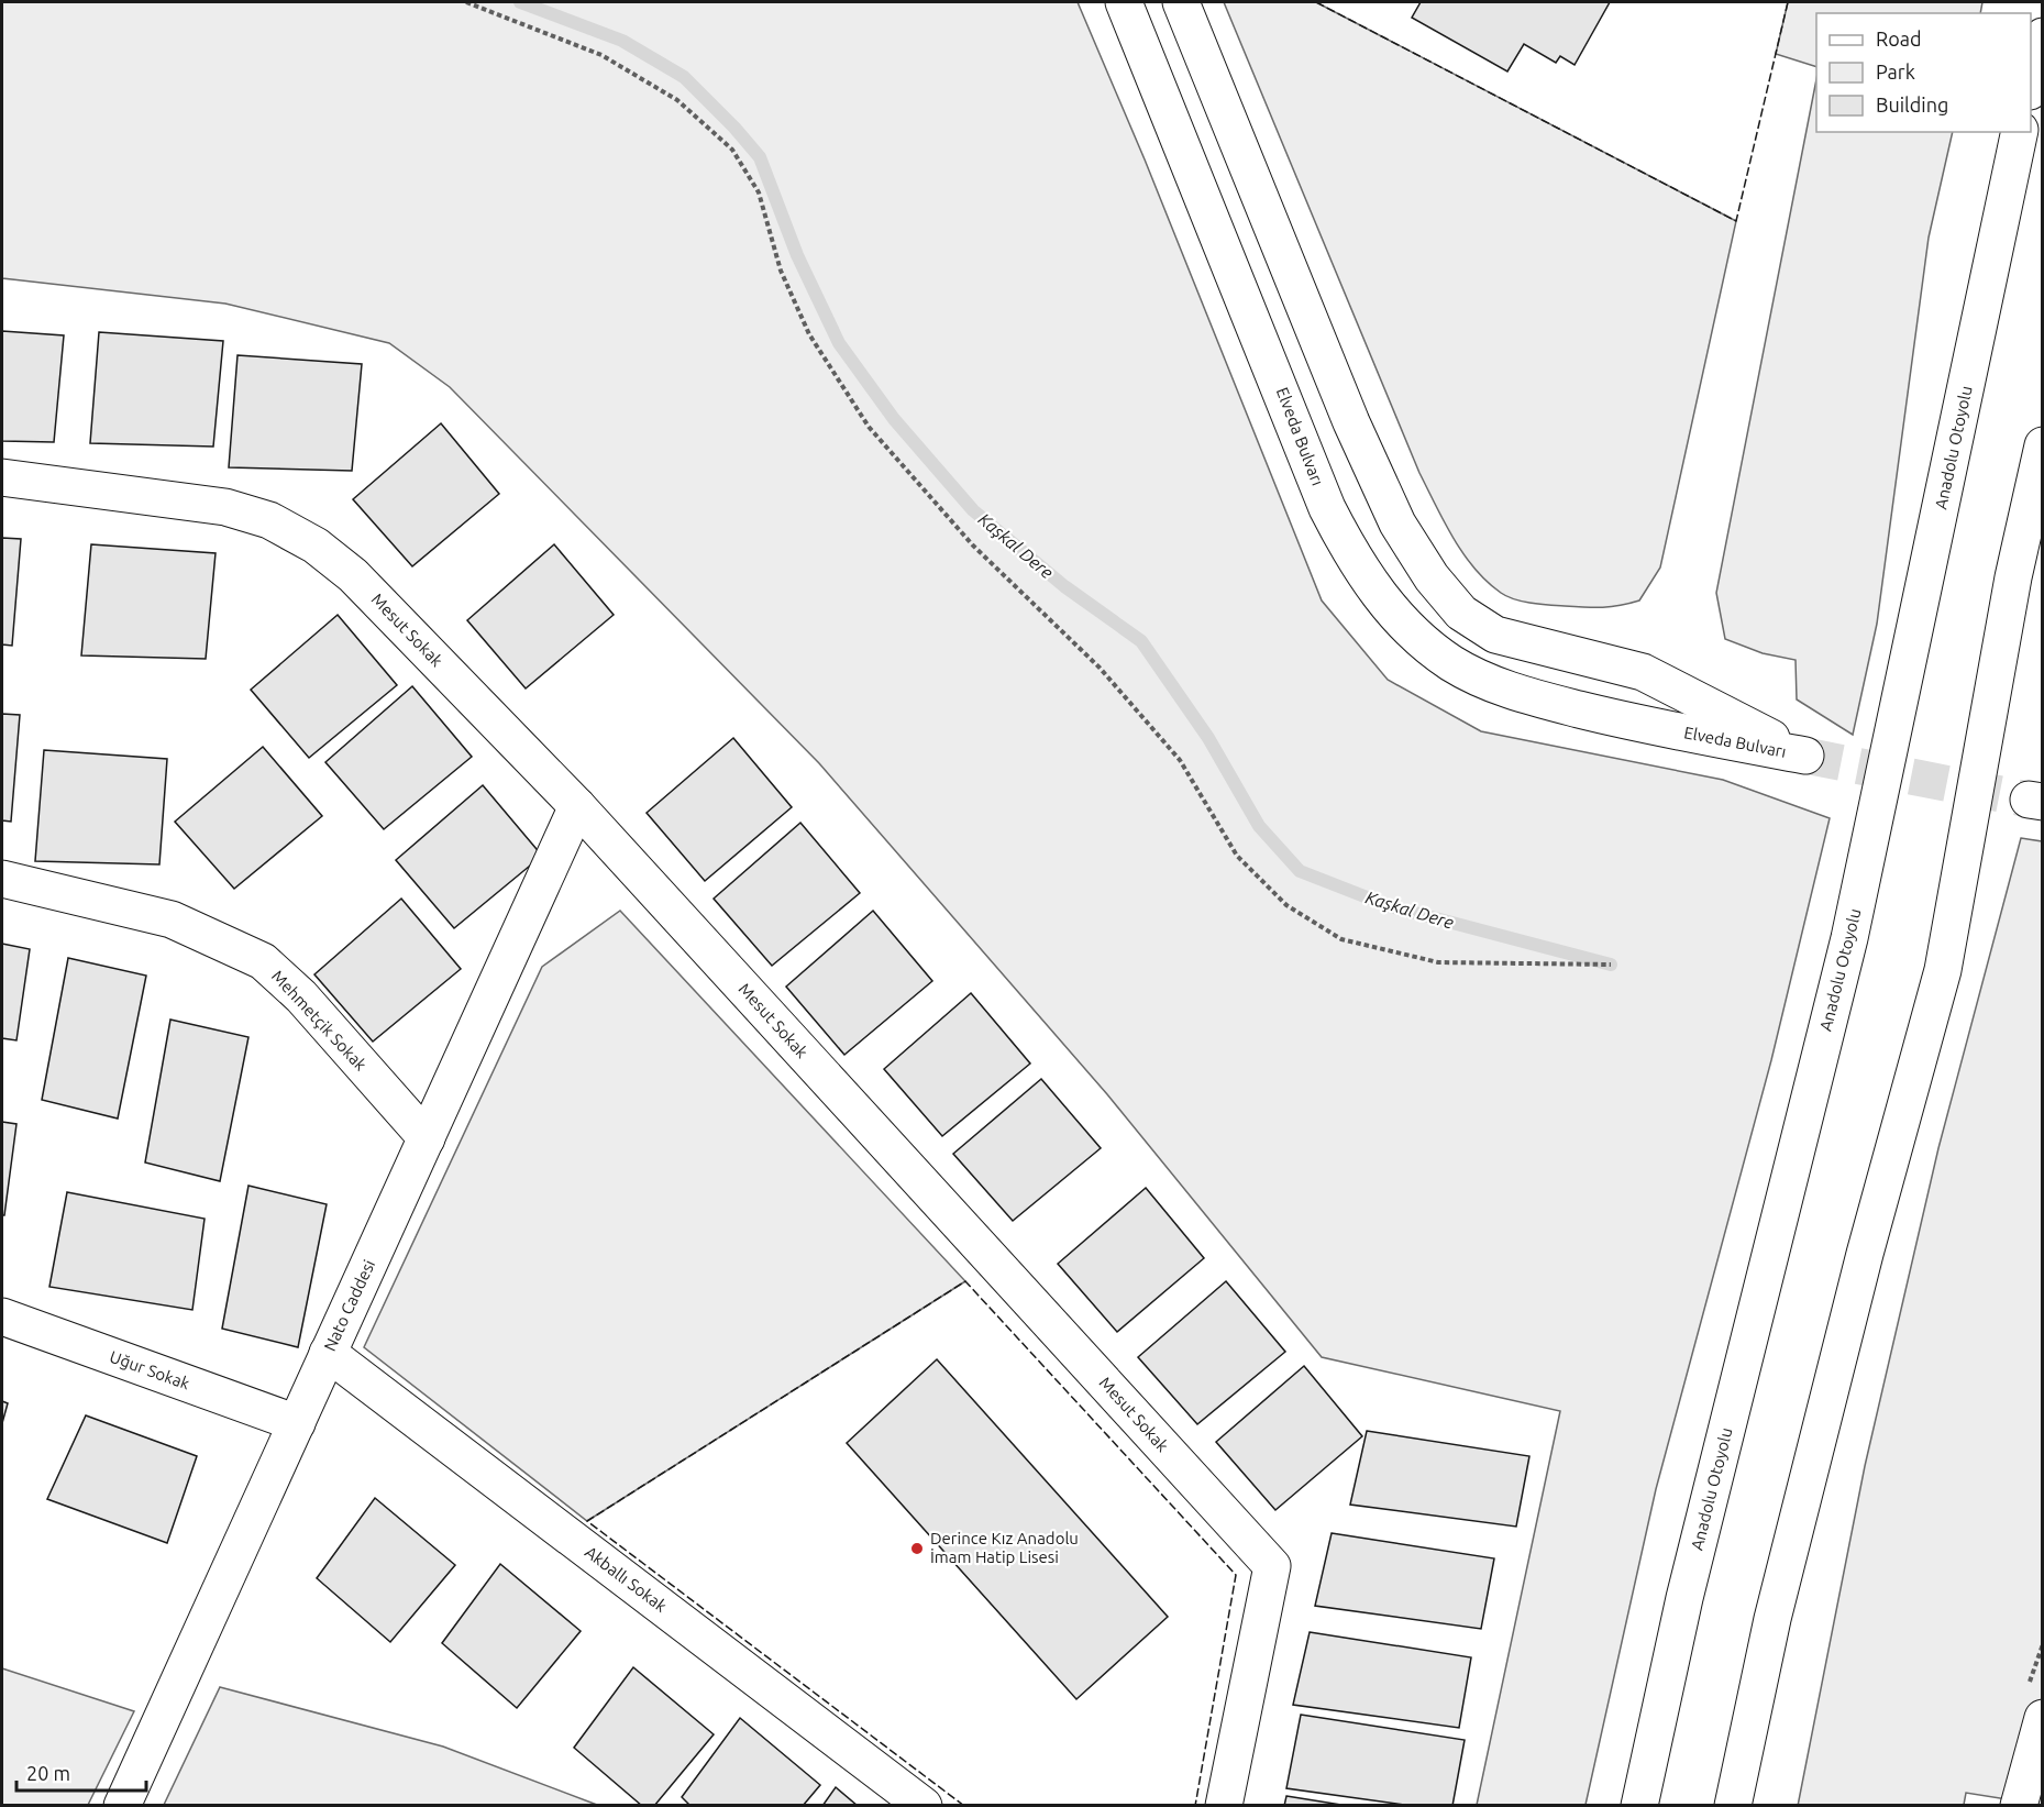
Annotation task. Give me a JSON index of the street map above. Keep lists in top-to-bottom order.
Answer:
{
  "streets": {
    "main road": [
      "Elveda Bulvarı",
      "Anadolu Otoyolu",
      "Mesut Sokak",
      "Mehmetçik Sokak",
      "Nato Caddesi",
      "Uğur Sokak",
      "Akballı Sokak"
    ]
  },
  "crossings": [
    ["Mesut Sokak", "Nato Caddesi"],
    ["Mehmetçik Sokak", "Nato Caddesi"],
    ["Nato Caddesi", "Uğur Sokak"],
    ["Nato Caddesi", "Akballı Sokak"]
  ],
  "water": ["Kaşkal Dere"],
  "places": ["Derince Kız Anadolu İmam Hatip Lisesi"],
  "legend": ["Road", "Park", "Building"],
  "scale_bar": "20 m"
}
